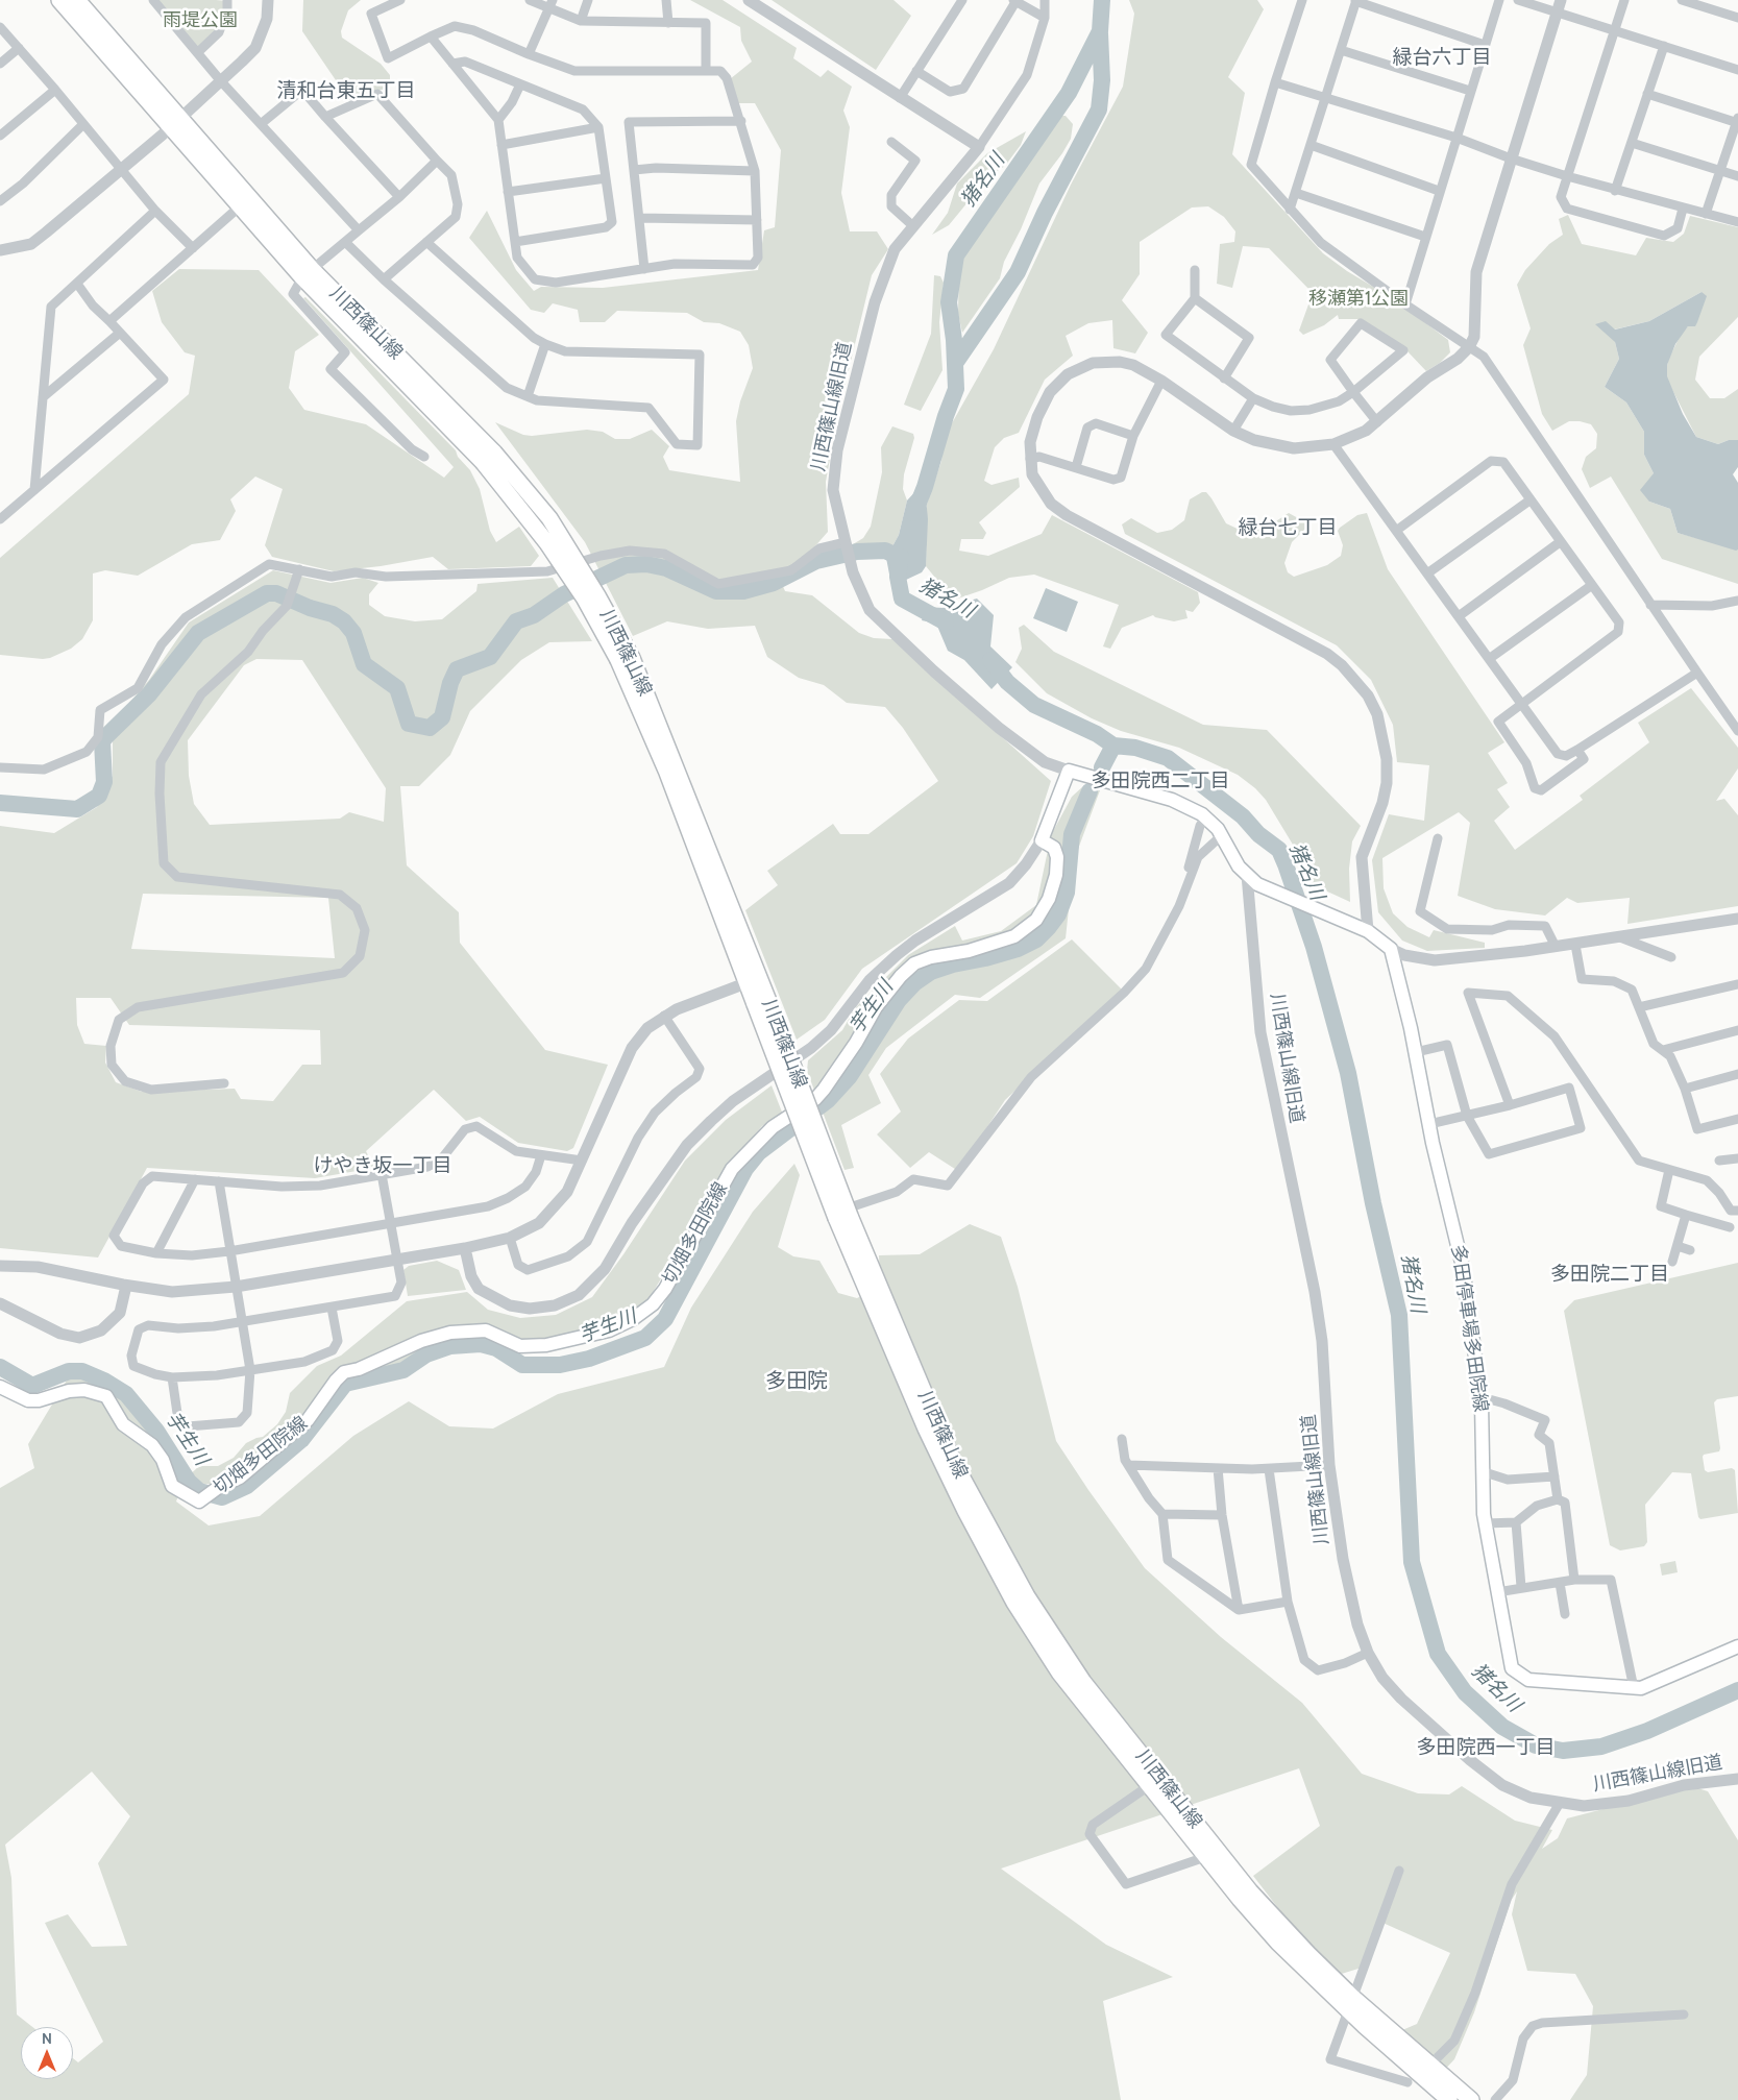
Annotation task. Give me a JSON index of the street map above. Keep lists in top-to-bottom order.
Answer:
{
  "streets": {
    "main road": ["川西篠山線", "切畑多田院線", "多田停車場多田院線"],
    "street": ["川西篠山線旧道"]
  },
  "districts": [
    "緑台六丁目",
    "清和台東五丁目",
    "緑台七丁目",
    "多田院西二丁目",
    "けやき坂一丁目",
    "多田院二丁目",
    "多田院",
    "多田院西一丁目"
  ],
  "water": ["猪名川", "芋生川"],
  "parks": ["雨堤公園", "移瀬第1公園"],
  "north": "top"
}
